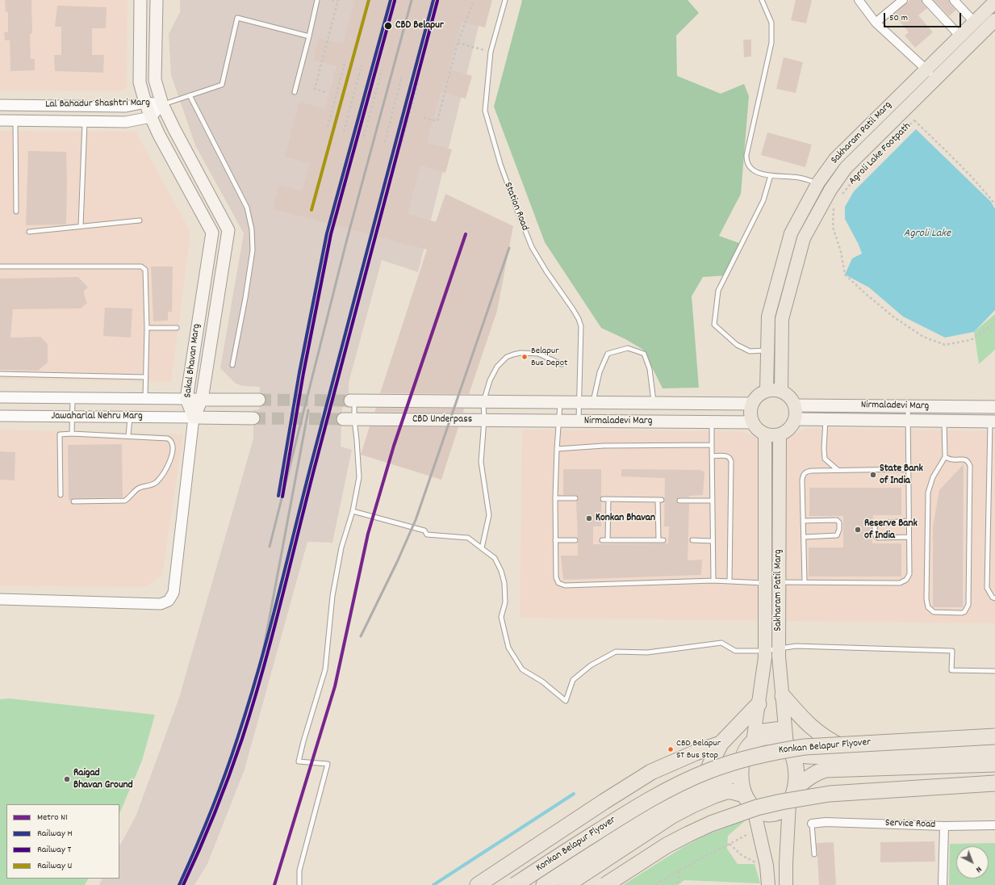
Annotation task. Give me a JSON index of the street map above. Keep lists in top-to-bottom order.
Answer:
{
  "streets": {
    "highway": ["Konkan Belapur Flyover"],
    "main road": [
      "Sakharam Patil Marg",
      "Sakal Bhavan Marg",
      "Nirmaladevi Marg",
      "CBD Underpass"
    ],
    "street": ["Lal Bahadur Shashtri Marg", "Jawaharlal Nehru Marg", "Service Road"],
    "lane": ["Station Road"],
    "path": ["Agroli Lake Footpath"]
  },
  "crossings": [
    ["Lal Bahadur Shashtri Marg", "Sakal Bhavan Marg"],
    ["Sakharam Patil Marg", "Nirmaladevi Marg"],
    ["Station Road", "Nirmaladevi Marg"],
    ["Sakal Bhavan Marg", "Jawaharlal Nehru Marg"],
    ["Nirmaladevi Marg", "CBD Underpass"]
  ],
  "water": ["Agroli Lake"],
  "places": [
    "CBD Belapur",
    "Belapur Bus Depot",
    "State Bank of India",
    "Konkan Bhavan",
    "Reserve Bank of India",
    "CBD Belapur ST Bus Stop",
    "Raigad Bhavan Ground"
  ],
  "lines": [
    "rail line H",
    "rail line U",
    "rail line T",
    "metro line N1"
  ],
  "legend": [
    "Metro N1",
    "Railway H",
    "Railway T",
    "Railway U"
  ],
  "scale_bar": "50 m",
  "north": "bottom right"
}
